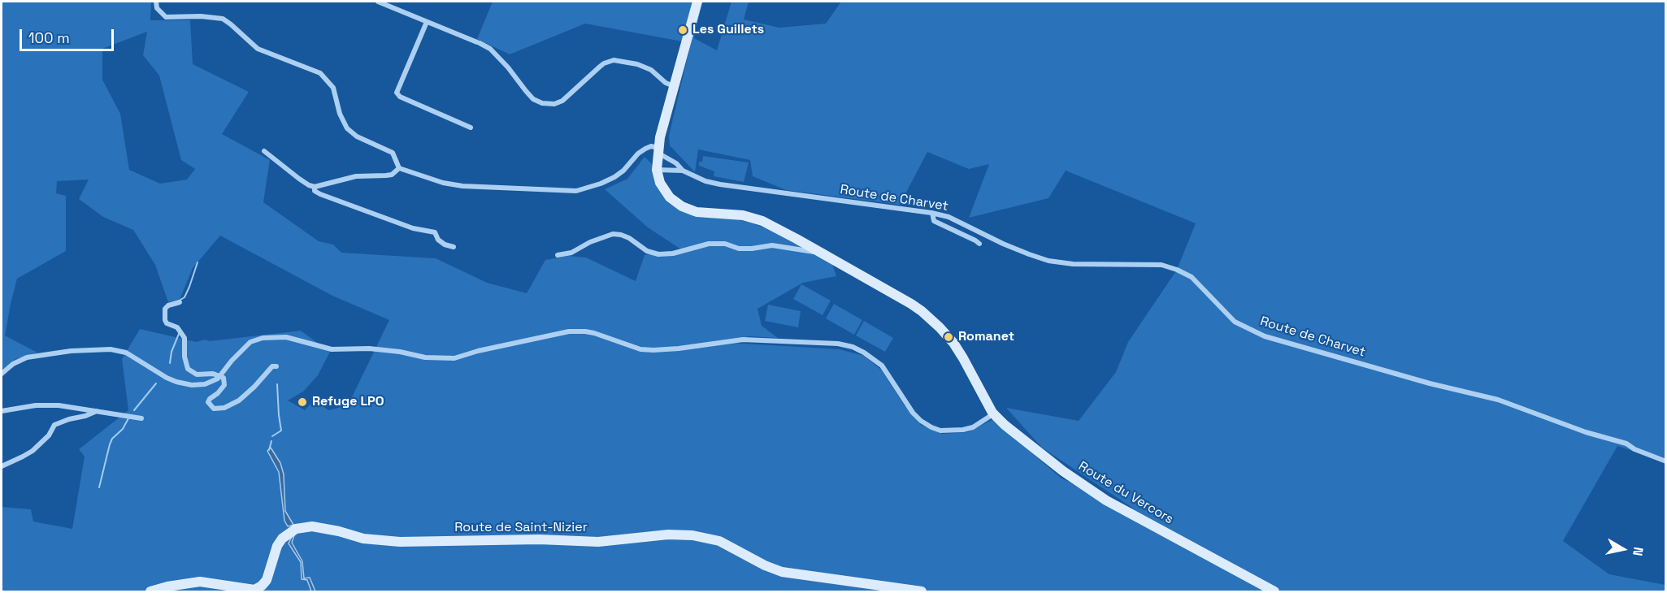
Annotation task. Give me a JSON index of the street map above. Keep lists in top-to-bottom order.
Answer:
{
  "streets": {
    "main road": ["Route du Vercors", "Route de Saint-Nizier"],
    "street": ["Route de Charvet"]
  },
  "crossings": [
    ["Route de Charvet", "Route du Vercors"]
  ],
  "places": ["Les Guillets", "Romanet", "Refuge LPO"],
  "scale_bar": "100 m",
  "north": "right"
}
